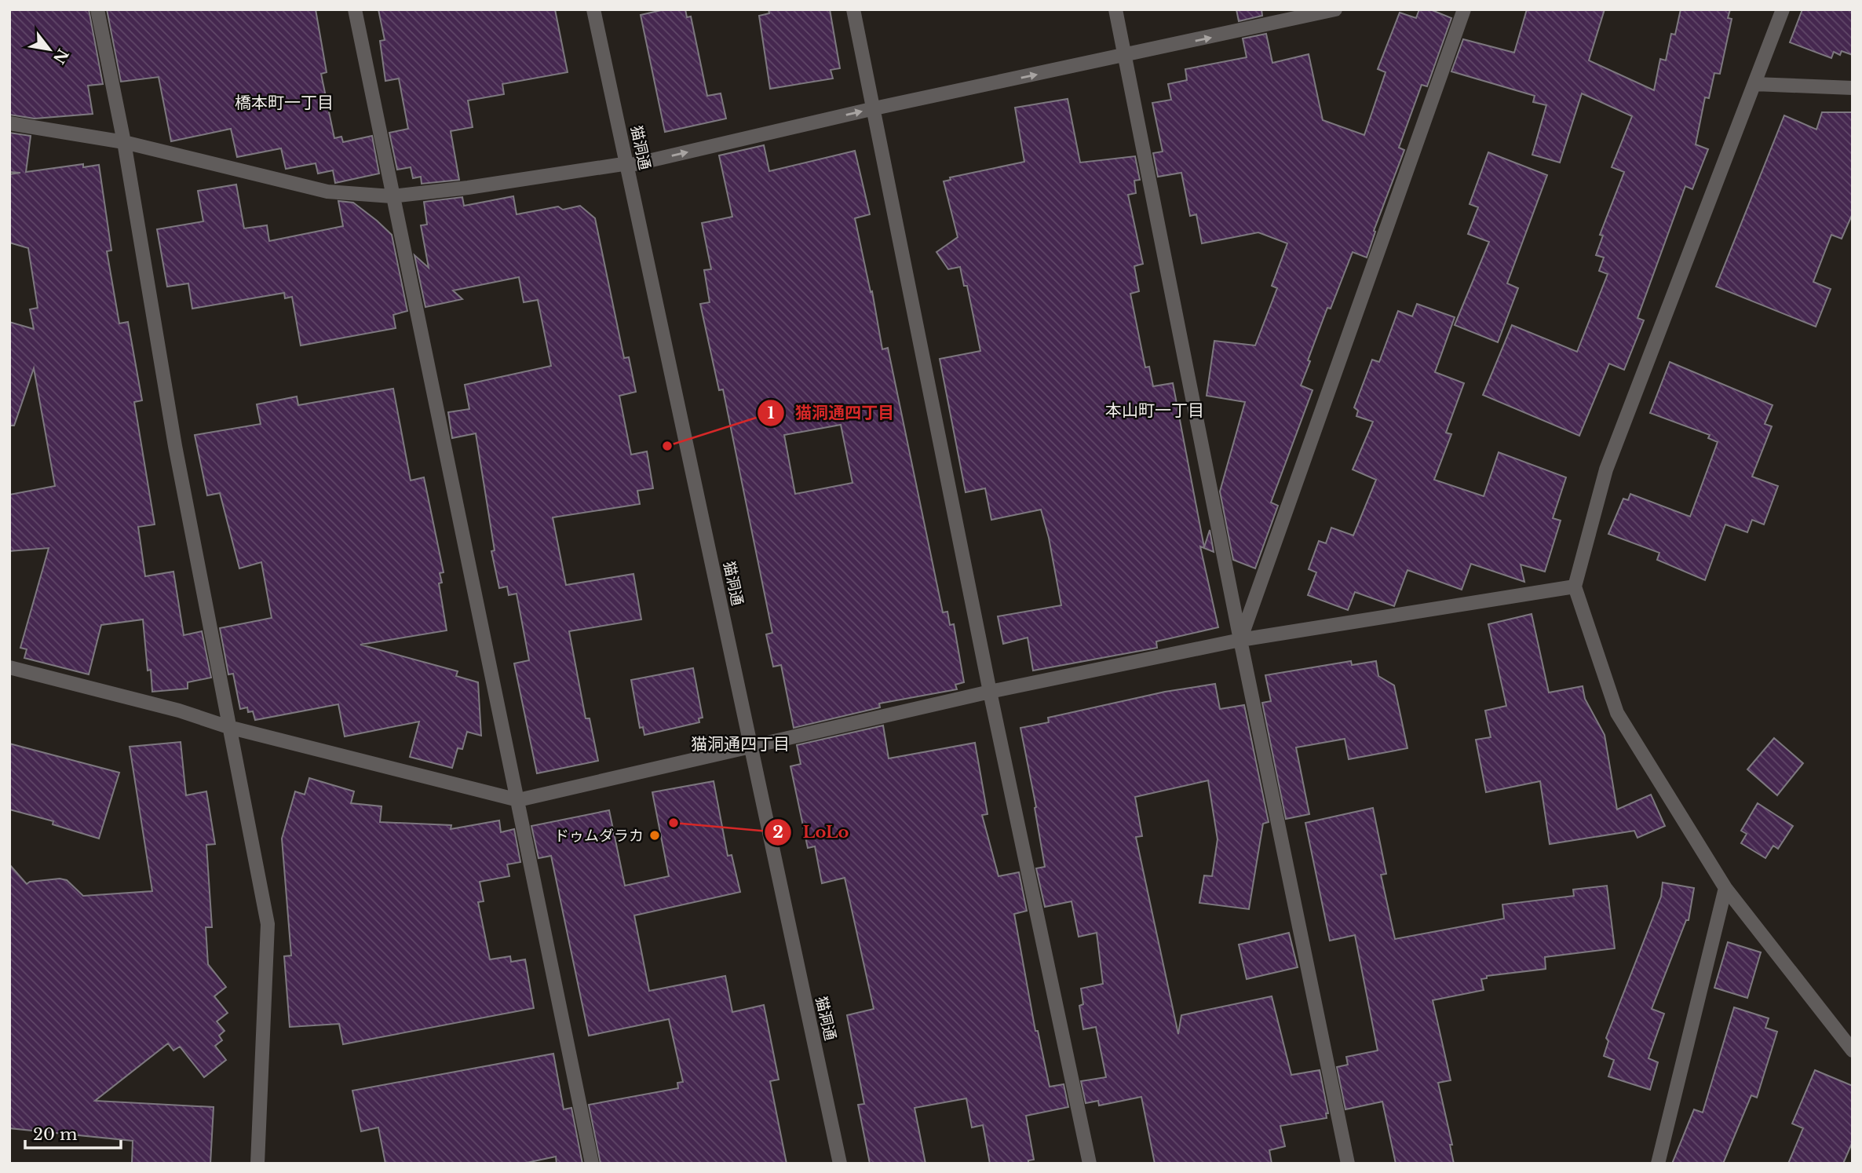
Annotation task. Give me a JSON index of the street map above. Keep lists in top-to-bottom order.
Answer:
{
  "streets": {
    "street": ["猫洞通"]
  },
  "districts": ["橋本町一丁目", "本山町一丁目", "猫洞通四丁目"],
  "places": ["猫洞通四丁目", "LoLo", "ドゥムダラカ"],
  "scale_bar": "20 m",
  "north": "bottom right"
}
